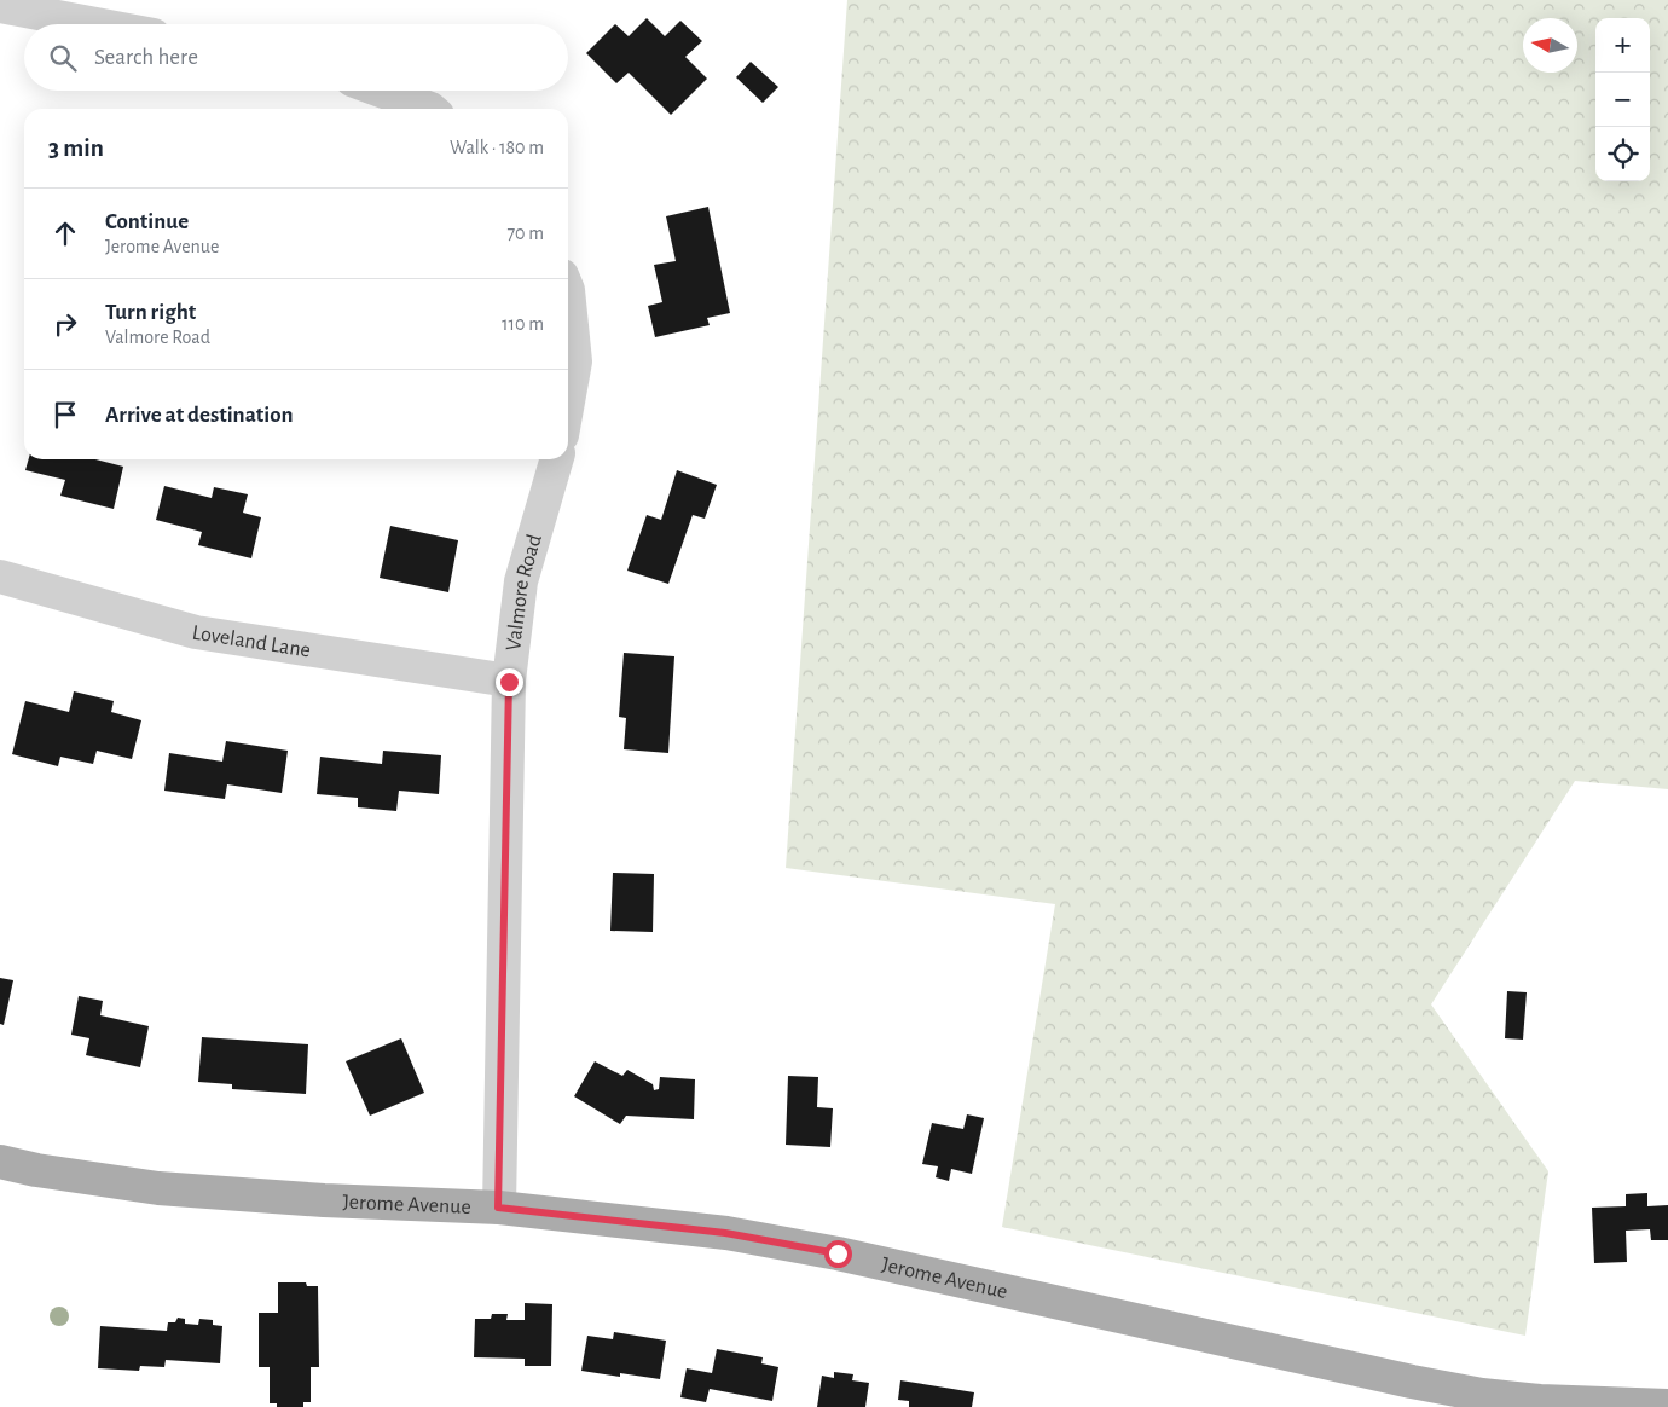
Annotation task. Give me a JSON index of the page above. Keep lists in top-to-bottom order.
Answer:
{
  "streets": {
    "main road": ["Jerome Avenue"],
    "street": ["Valmore Road", "Loveland Lane"]
  },
  "crossings": [
    ["Valmore Road", "Loveland Lane"],
    ["Valmore Road", "Jerome Avenue"]
  ],
  "north": "left",
  "page": {
    "map_buttons": ["+", "−"],
    "search": "Search here",
    "heading": ["3 min", "Walk · 180 m"],
    "list": [
      ["Continue", "Jerome Avenue", "70 m"],
      ["Turn right", "Valmore Road", "110 m"],
      "Arrive at destination"
    ]
  }
}
